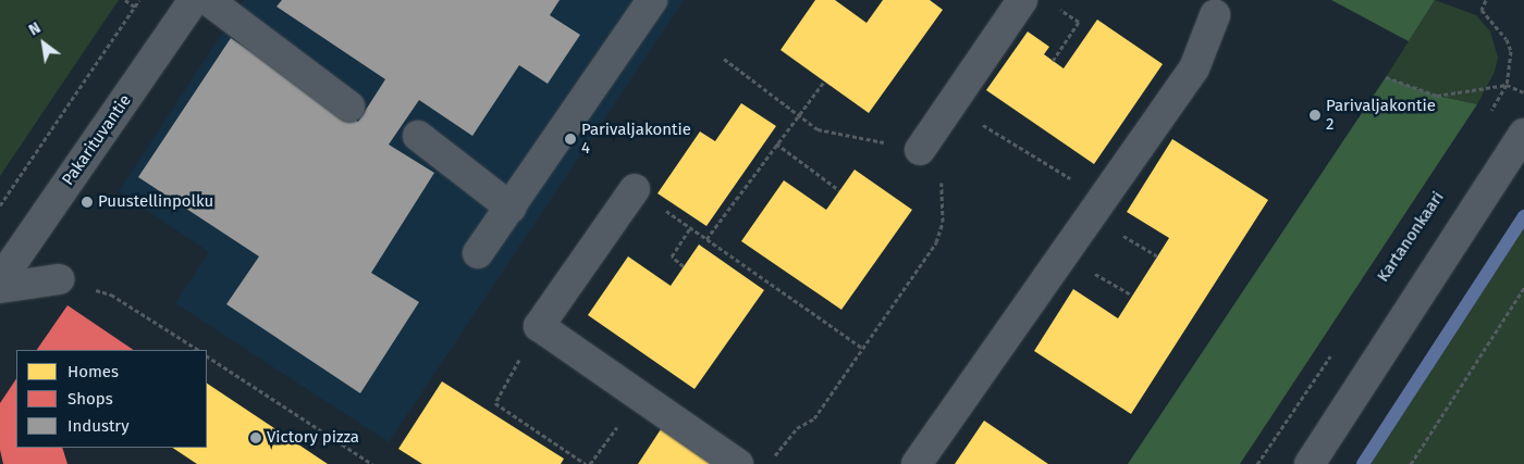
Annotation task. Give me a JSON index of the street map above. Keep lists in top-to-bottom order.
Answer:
{
  "streets": {
    "street": ["Pakarituvantie"]
  },
  "places": [
    "Parivaljakontie 2",
    "Parivaljakontie 4",
    "Puustellinpolku",
    "Victory pizza"
  ],
  "legend": ["Homes", "Shops", "Industry"],
  "north": "top left"
}
